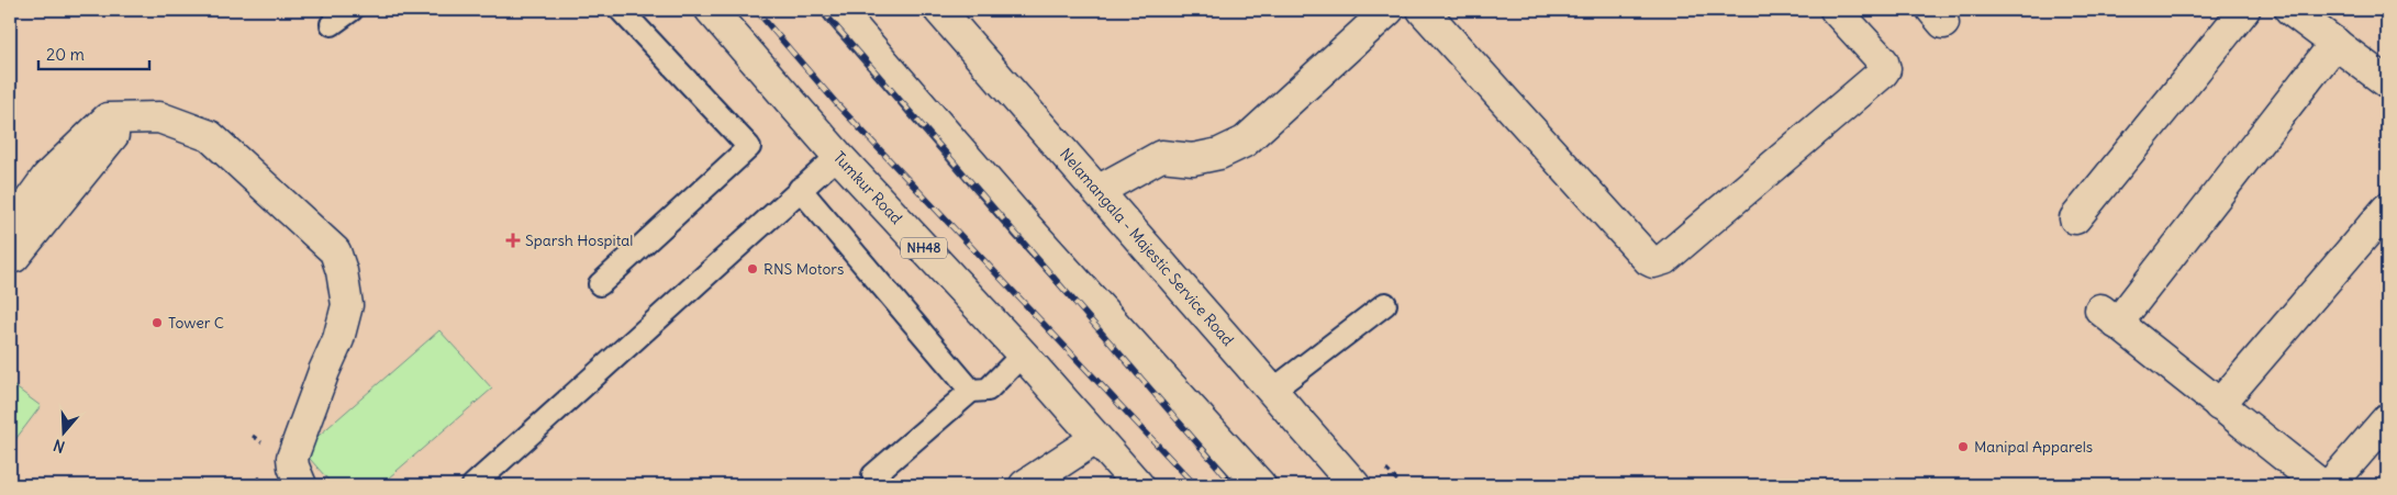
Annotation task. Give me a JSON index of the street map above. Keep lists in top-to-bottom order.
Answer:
{
  "streets": {
    "main road": ["Tumkur Road", "Nelamangala - Majestic Service Road", "NH48"]
  },
  "places": {
    "health": ["Sparsh Hospital"],
    "other": ["RNS Motors", "Tower C", "Manipal Apparels"]
  },
  "scale_bar": "20 m",
  "north": "bottom"
}
